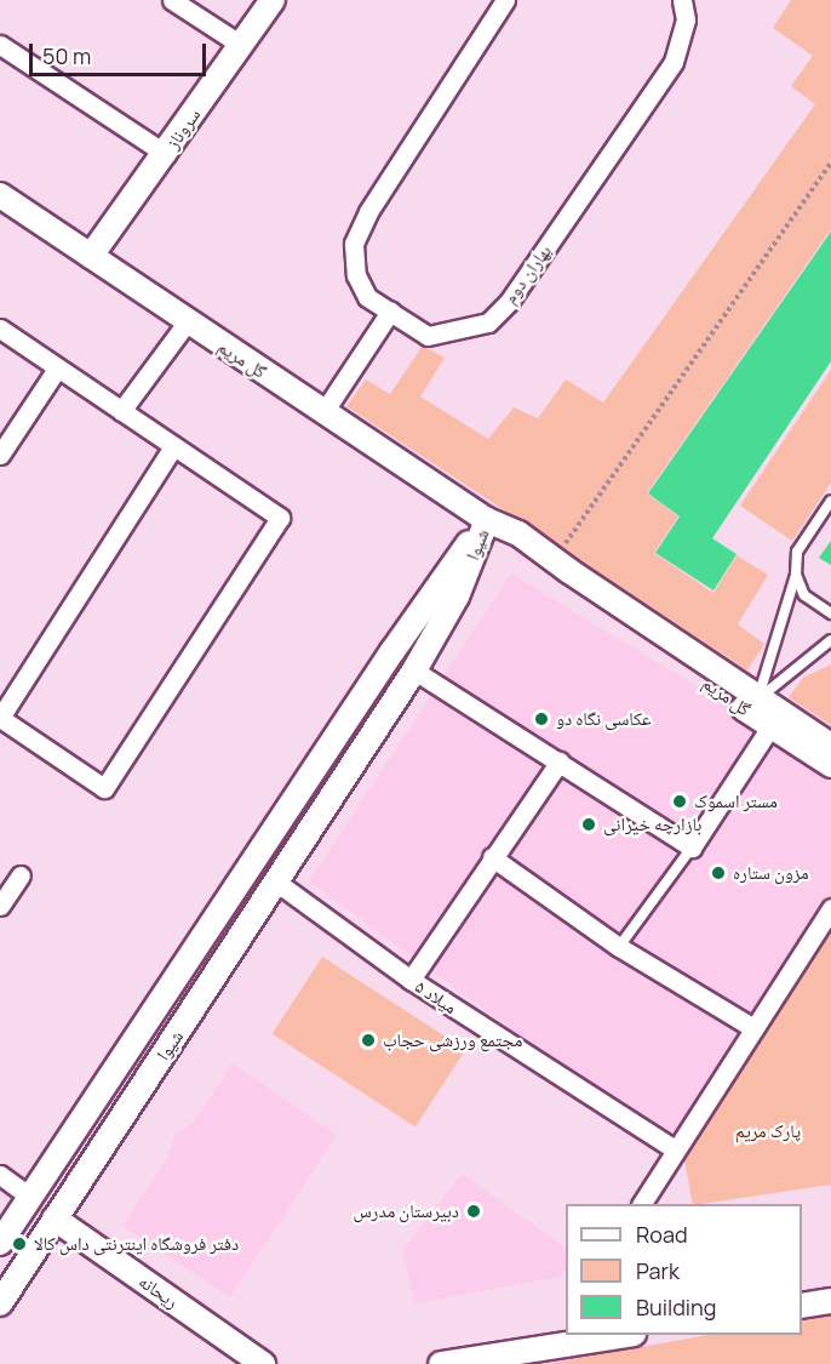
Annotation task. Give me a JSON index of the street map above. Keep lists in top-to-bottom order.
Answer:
{
  "streets": {
    "street": [
      "سروناز",
      "بهاران دوم",
      "گل مریم",
      "شیوا",
      "میلاد ۵",
      "ریحانه"
    ]
  },
  "crossings": [
    ["سروناز", "گل مریم"],
    ["گل مریم", "شیوا"],
    ["شیوا", "میلاد ۵"],
    ["شیوا", "ریحانه"]
  ],
  "parks": ["پارک مریم"],
  "places": [
    "عکاسی نگاه دو",
    "مستر اسموک",
    "بازارچه خیرانی",
    "مزون ستاره",
    "مجتمع ورزشی حجاب",
    "دبیرستان مدرس",
    "دفتر فروشگاه اینترنتی داس کالا"
  ],
  "legend": ["Road", "Park", "Building"],
  "scale_bar": "50 m"
}
